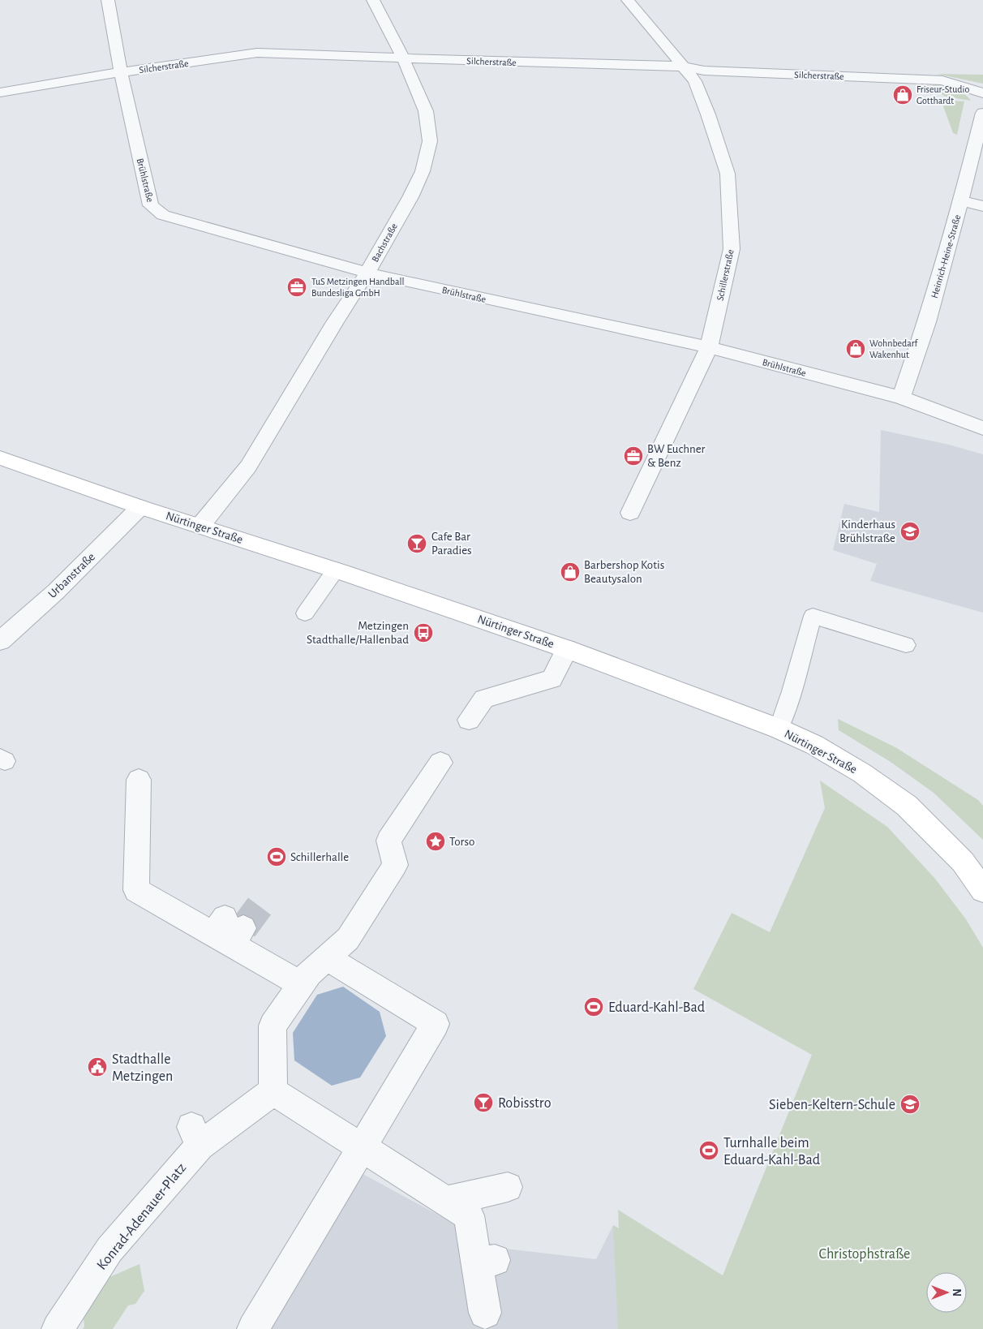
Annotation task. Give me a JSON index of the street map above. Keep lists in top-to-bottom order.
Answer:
{
  "streets": {
    "main road": ["Nürtinger Straße"],
    "street": [
      "Silcherstraße",
      "Brühlstraße",
      "Bachstraße",
      "Heinrich-Heine-Straße",
      "Schillerstraße",
      "Urbanstraße",
      "Konrad-Adenauer-Platz"
    ]
  },
  "crossings": [
    ["Silcherstraße", "Brühlstraße"],
    ["Silcherstraße", "Bachstraße"],
    ["Silcherstraße", "Schillerstraße"],
    ["Brühlstraße", "Bachstraße"],
    ["Brühlstraße", "Heinrich-Heine-Straße"],
    ["Brühlstraße", "Schillerstraße"],
    ["Bachstraße", "Nürtinger Straße"],
    ["Nürtinger Straße", "Urbanstraße"]
  ],
  "parks": ["Christophstraße"],
  "places": {
    "shop": ["Friseur-Studio Gotthardt", "Wohnbedarf Wakenhut", "Barbershop Kotis Beautysalon"],
    "office": ["TuS Metzingen Handball Bundesliga GmbH", "BW Euchner & Benz"],
    "school or university": ["Kinderhaus Brühlstraße", "Sieben-Keltern-Schule"],
    "bar": ["Cafe Bar Paradies", "Robisstro"],
    "bus stop": ["Metzingen Stadthalle/Hallenbad"],
    "place": ["Torso"],
    "sports": ["Schillerhalle", "Eduard-Kahl-Bad", "Turnhalle beim Eduard-Kahl-Bad"],
    "public building": ["Stadthalle Metzingen"]
  },
  "north": "right"
}
